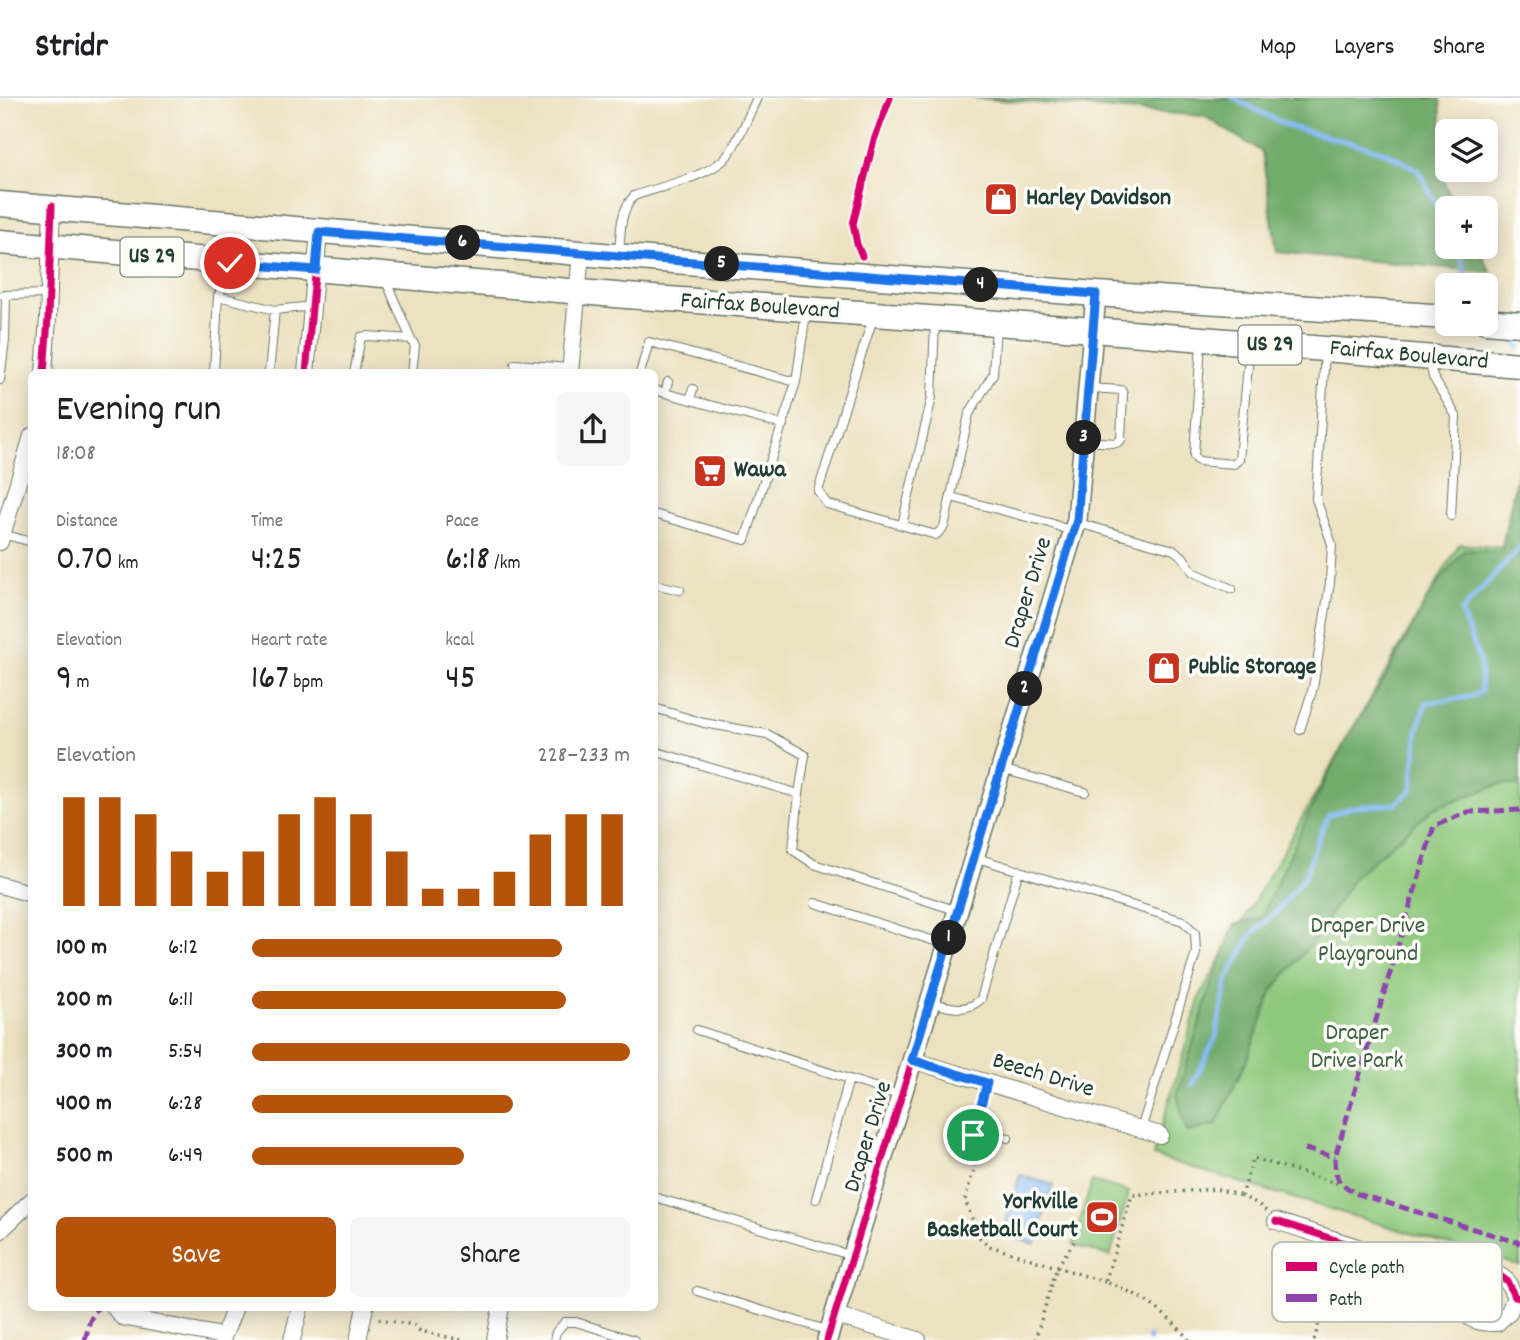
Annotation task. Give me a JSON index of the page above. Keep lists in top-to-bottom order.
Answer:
{
  "streets": {
    "main road": ["US 29", "Fairfax Boulevard"],
    "street": ["Draper Drive", "Beech Drive"]
  },
  "crossings": [
    ["US 29", "Fairfax Boulevard"],
    ["Fairfax Boulevard", "Draper Drive"],
    ["Draper Drive", "Beech Drive"]
  ],
  "parks": ["Draper Drive Playground", "Draper Drive Park"],
  "places": {
    "shop": ["Harley Davidson", "Public Storage"],
    "supermarket": ["Wawa"],
    "sports": ["Yorkville Basketball Court"]
  },
  "legend": ["Cycle path", "Path"],
  "page": {
    "header": "Stridr",
    "nav": ["Map", "Layers", "Share"],
    "map_buttons": ["+", "−"],
    "pins": [
      "6",
      "5",
      "4",
      "3",
      "2",
      "1"
    ],
    "heading": ["Evening run", "18:08"],
    "stats": [
      ["Distance", "0.70 km"],
      ["Time", "4:25"],
      ["Pace", "6:18 /km"],
      ["Elevation", "9 m"],
      ["Heart rate", "167 bpm"],
      ["kcal", "45"]
    ],
    "chart": ["Elevation", "228–233 m"],
    "list": [
      {
        "name": "100 m",
        "note": "6:12"
      },
      {
        "name": "200 m",
        "note": "6:11"
      },
      {
        "name": "300 m",
        "note": "5:54"
      },
      {
        "name": "400 m",
        "note": "6:28"
      },
      {
        "name": "500 m",
        "note": "6:49"
      }
    ],
    "buttons": ["Save", "Share"]
  }
}
